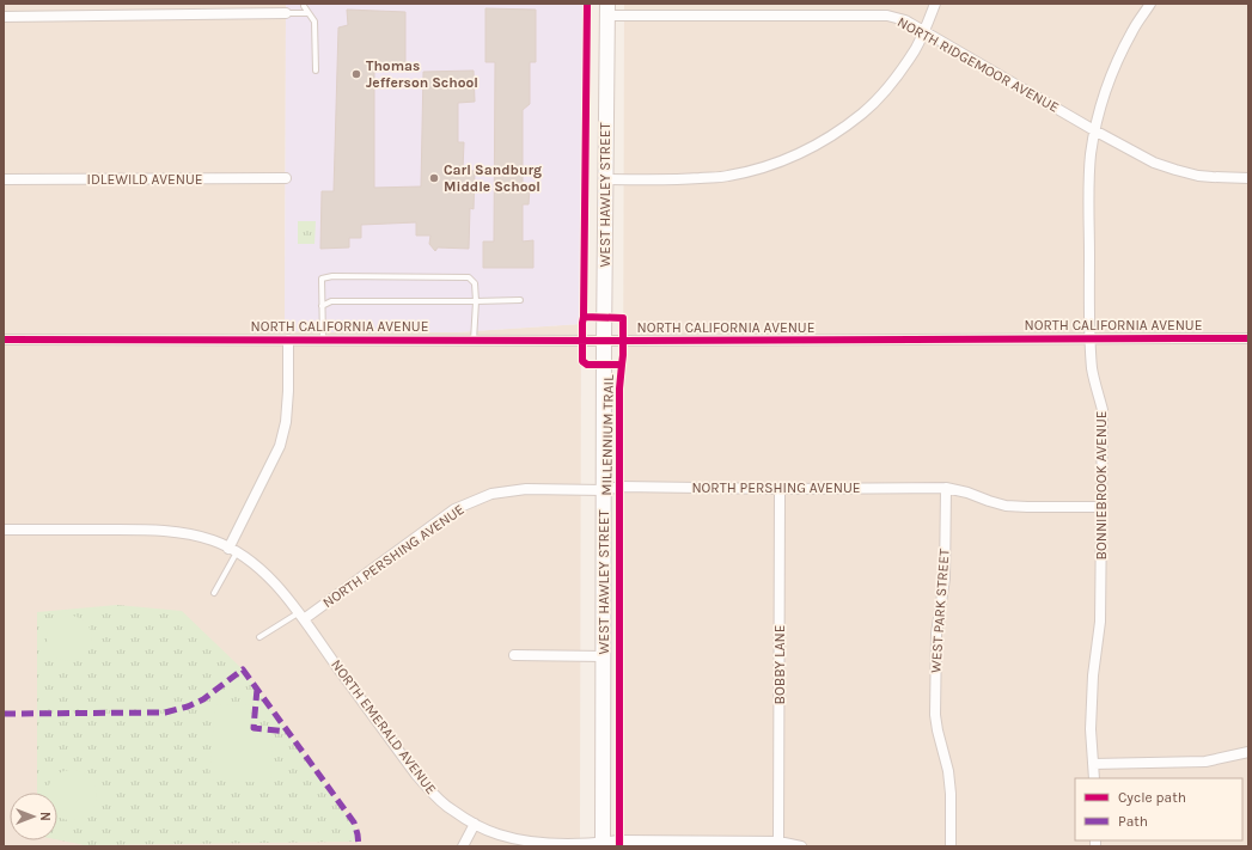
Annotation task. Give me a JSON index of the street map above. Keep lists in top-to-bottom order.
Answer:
{
  "streets": {
    "street": [
      "NORTH RIDGEMOOR AVENUE",
      "IDLEWILD AVENUE",
      "WEST HAWLEY STREET",
      "NORTH CALIFORNIA AVENUE",
      "BONNIEBROOK AVENUE",
      "NORTH PERSHING AVENUE",
      "WEST PARK STREET",
      "BOBBY LANE",
      "NORTH EMERALD AVENUE"
    ],
    "cycle path": ["MILLENNIUM TRAIL"]
  },
  "crossings": [
    ["NORTH RIDGEMOOR AVENUE", "WEST HAWLEY STREET"],
    ["NORTH RIDGEMOOR AVENUE", "BONNIEBROOK AVENUE"],
    ["WEST HAWLEY STREET", "NORTH CALIFORNIA AVENUE"],
    ["WEST HAWLEY STREET", "NORTH PERSHING AVENUE"],
    ["WEST HAWLEY STREET", "NORTH EMERALD AVENUE"],
    ["NORTH CALIFORNIA AVENUE", "BONNIEBROOK AVENUE"],
    ["BONNIEBROOK AVENUE", "NORTH PERSHING AVENUE"],
    ["NORTH PERSHING AVENUE", "WEST PARK STREET"],
    ["NORTH PERSHING AVENUE", "BOBBY LANE"],
    ["NORTH PERSHING AVENUE", "NORTH EMERALD AVENUE"],
    ["BOBBY LANE", "NORTH EMERALD AVENUE"]
  ],
  "places": ["Thomas Jefferson School", "Carl Sandburg Middle School"],
  "legend": ["Cycle path", "Path"],
  "north": "right"
}
